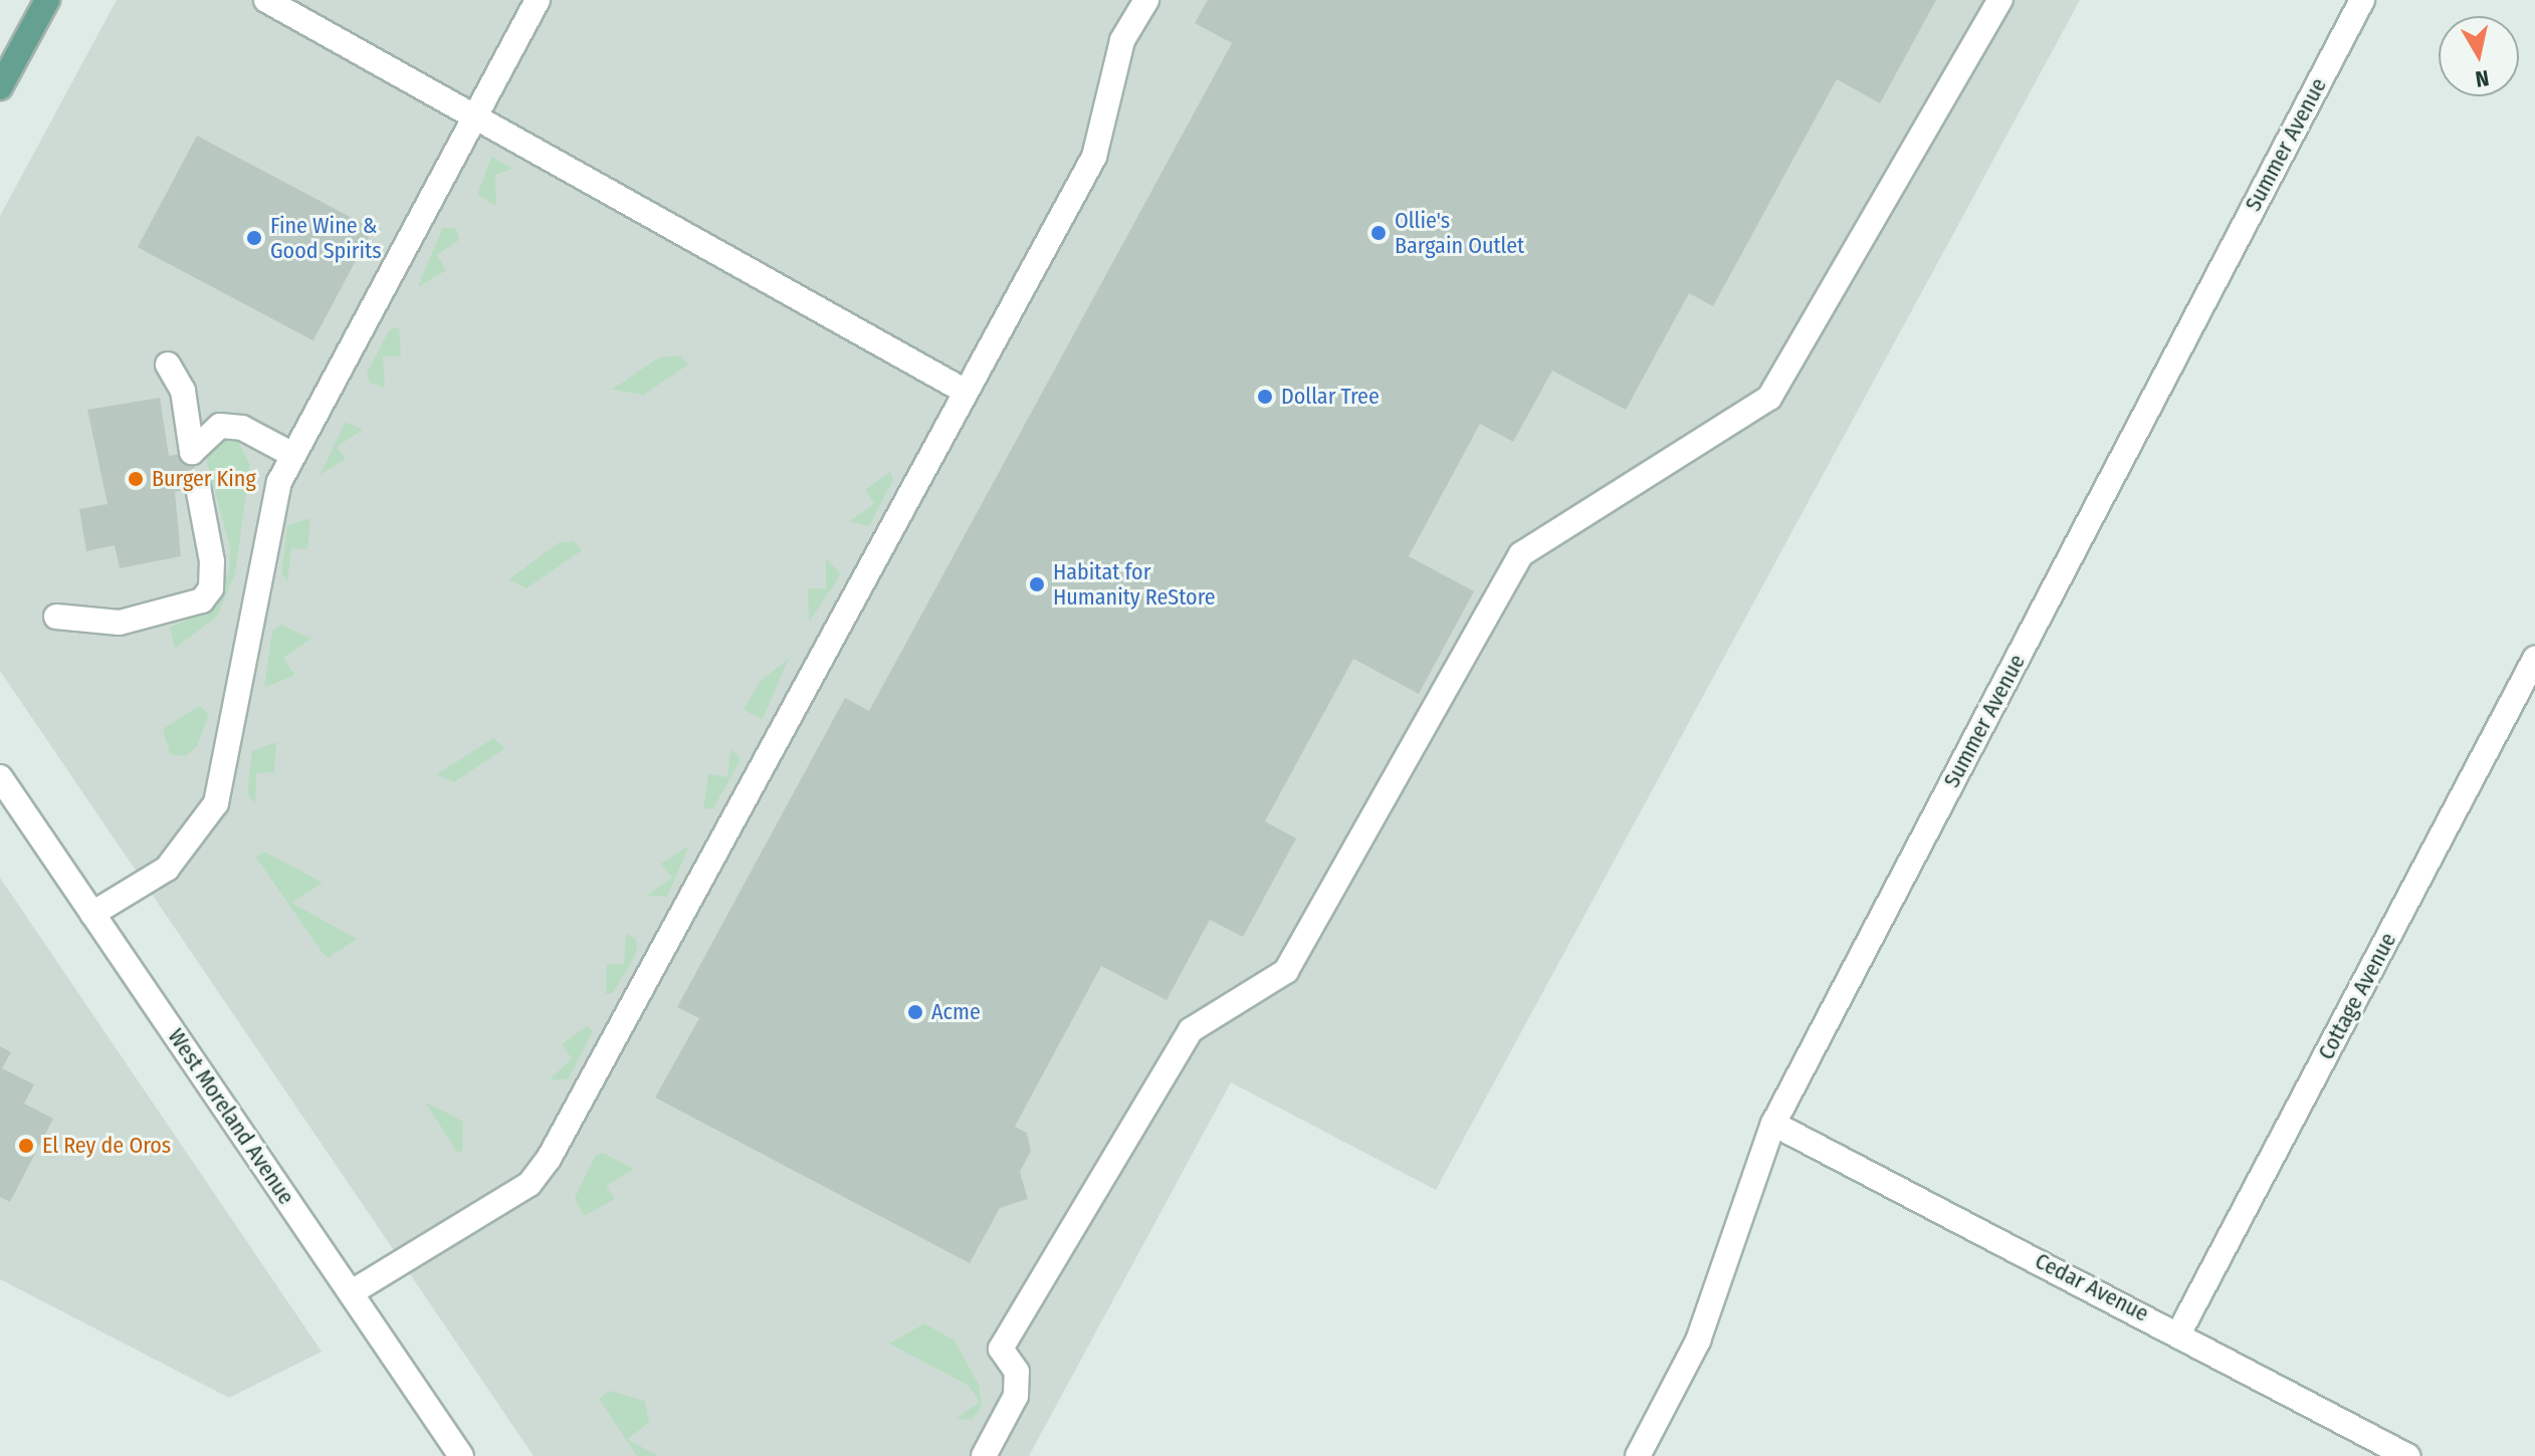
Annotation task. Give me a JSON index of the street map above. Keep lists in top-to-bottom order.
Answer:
{
  "streets": {
    "street": [
      "Summer Avenue",
      "Cottage Avenue",
      "West Moreland Avenue",
      "Cedar Avenue"
    ]
  },
  "crossings": [
    ["Summer Avenue", "Cedar Avenue"],
    ["Cottage Avenue", "Cedar Avenue"]
  ],
  "places": [
    "Ollie's Bargain Outlet",
    "Fine Wine & Good Spirits",
    "Dollar Tree",
    "Burger King",
    "Habitat for Humanity ReStore",
    "Acme",
    "El Rey de Oros"
  ],
  "north": "bottom"
}
